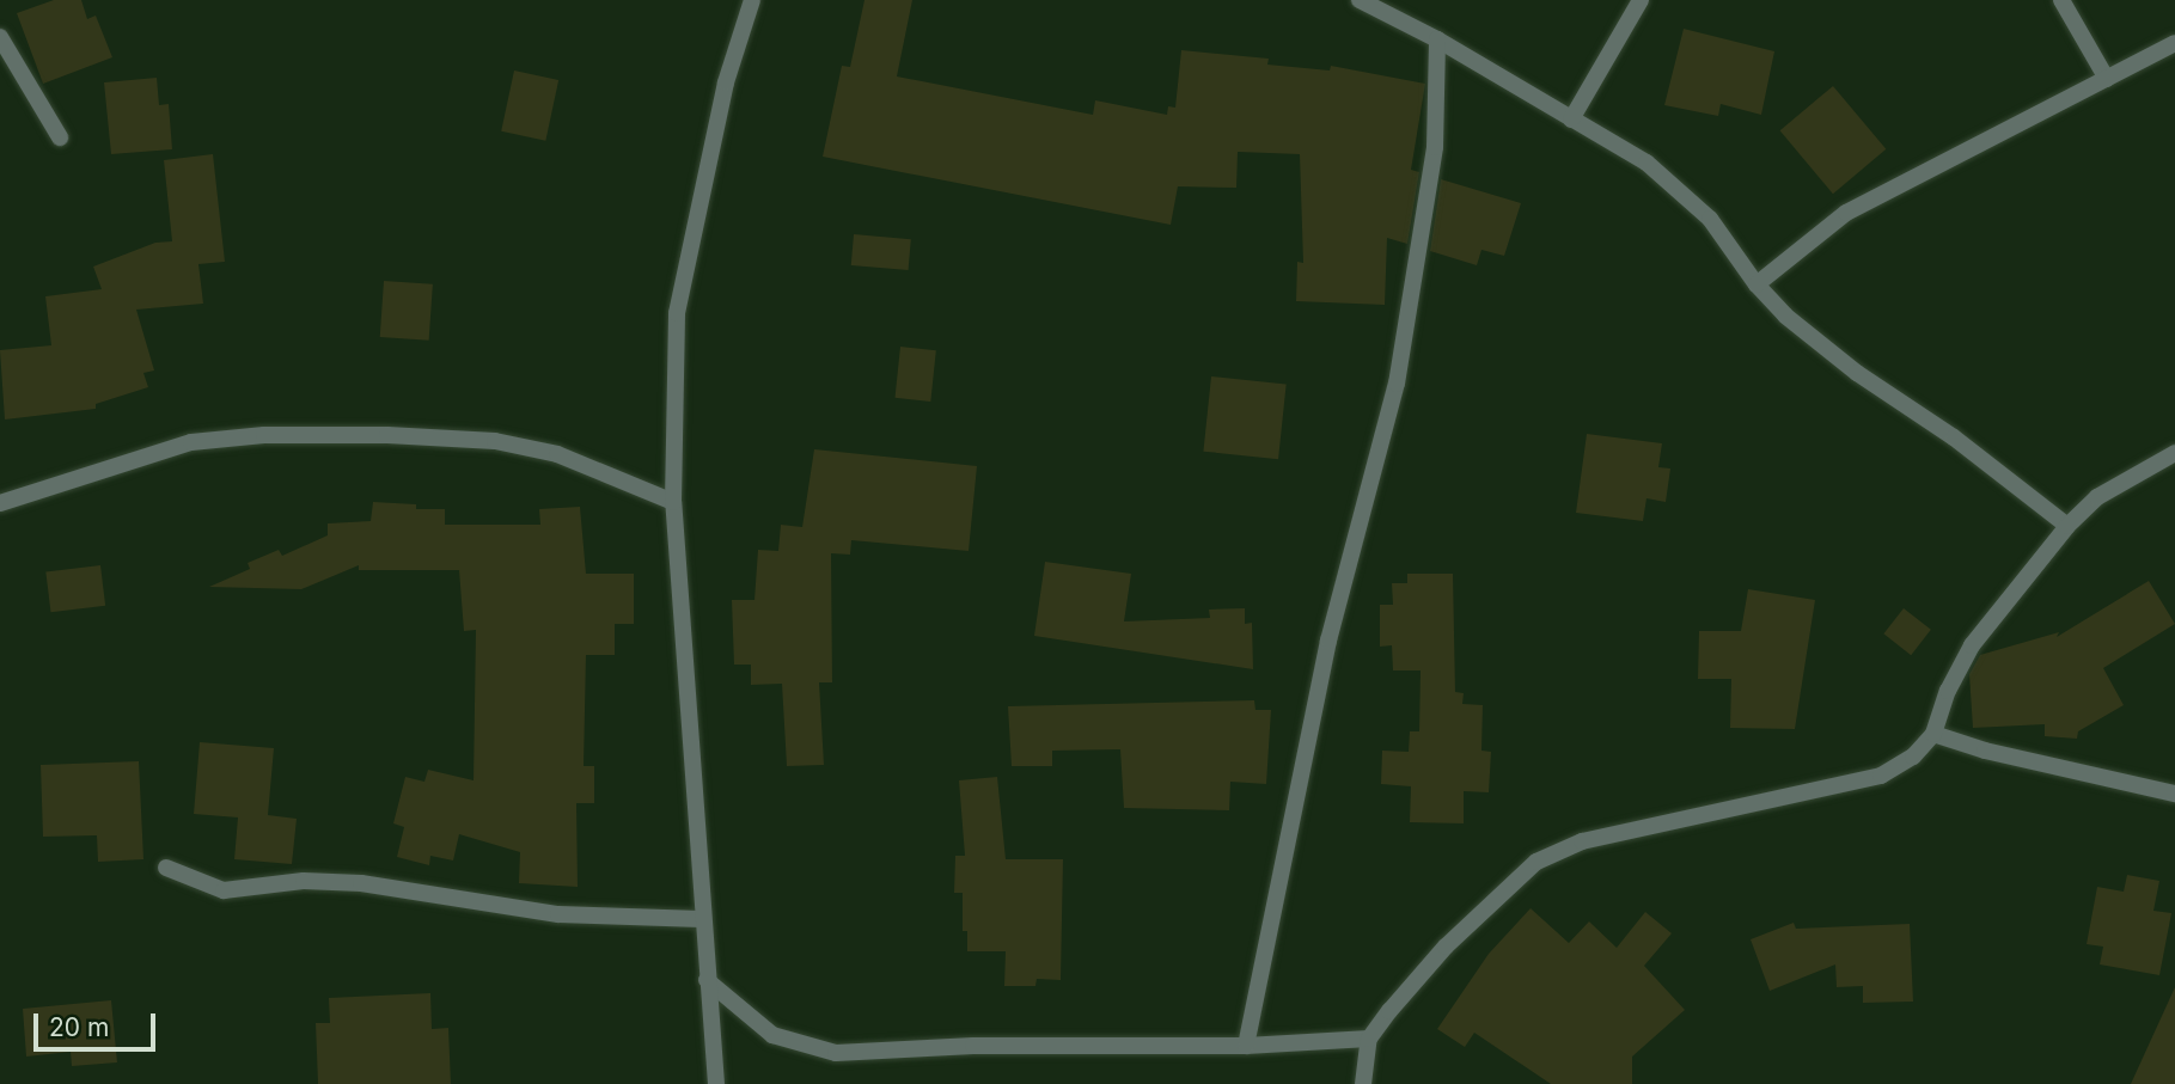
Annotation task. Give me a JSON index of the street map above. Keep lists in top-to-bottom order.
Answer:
{
  "scale_bar": "20 m"
}
